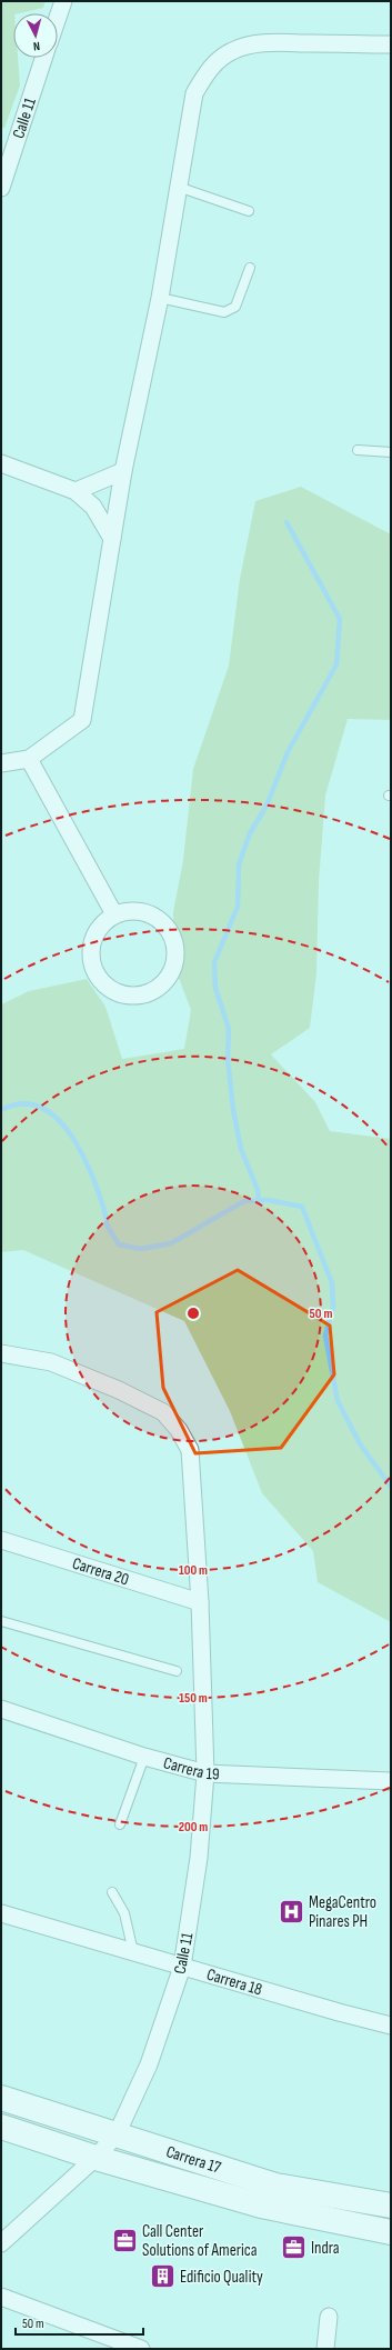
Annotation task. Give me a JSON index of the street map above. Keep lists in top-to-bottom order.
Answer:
{
  "streets": {
    "main road": ["Carrera 17"],
    "street": [
      "Calle 11",
      "Carrera 20",
      "Carrera 19",
      "Carrera 18"
    ]
  },
  "crossings": [
    ["Calle 11", "Carrera 20"],
    ["Calle 11", "Carrera 19"],
    ["Calle 11", "Carrera 18"],
    ["Calle 11", "Carrera 17"]
  ],
  "places": {
    "hospital": ["MegaCentro Pinares PH"],
    "office": ["Call Center Solutions of America", "Indra"],
    "building": ["Edificio Quality"]
  },
  "scale_bar": "50 m",
  "north": "bottom",
  "rings": [
    "50 m",
    "100 m",
    "150 m",
    "200 m"
  ]
}
